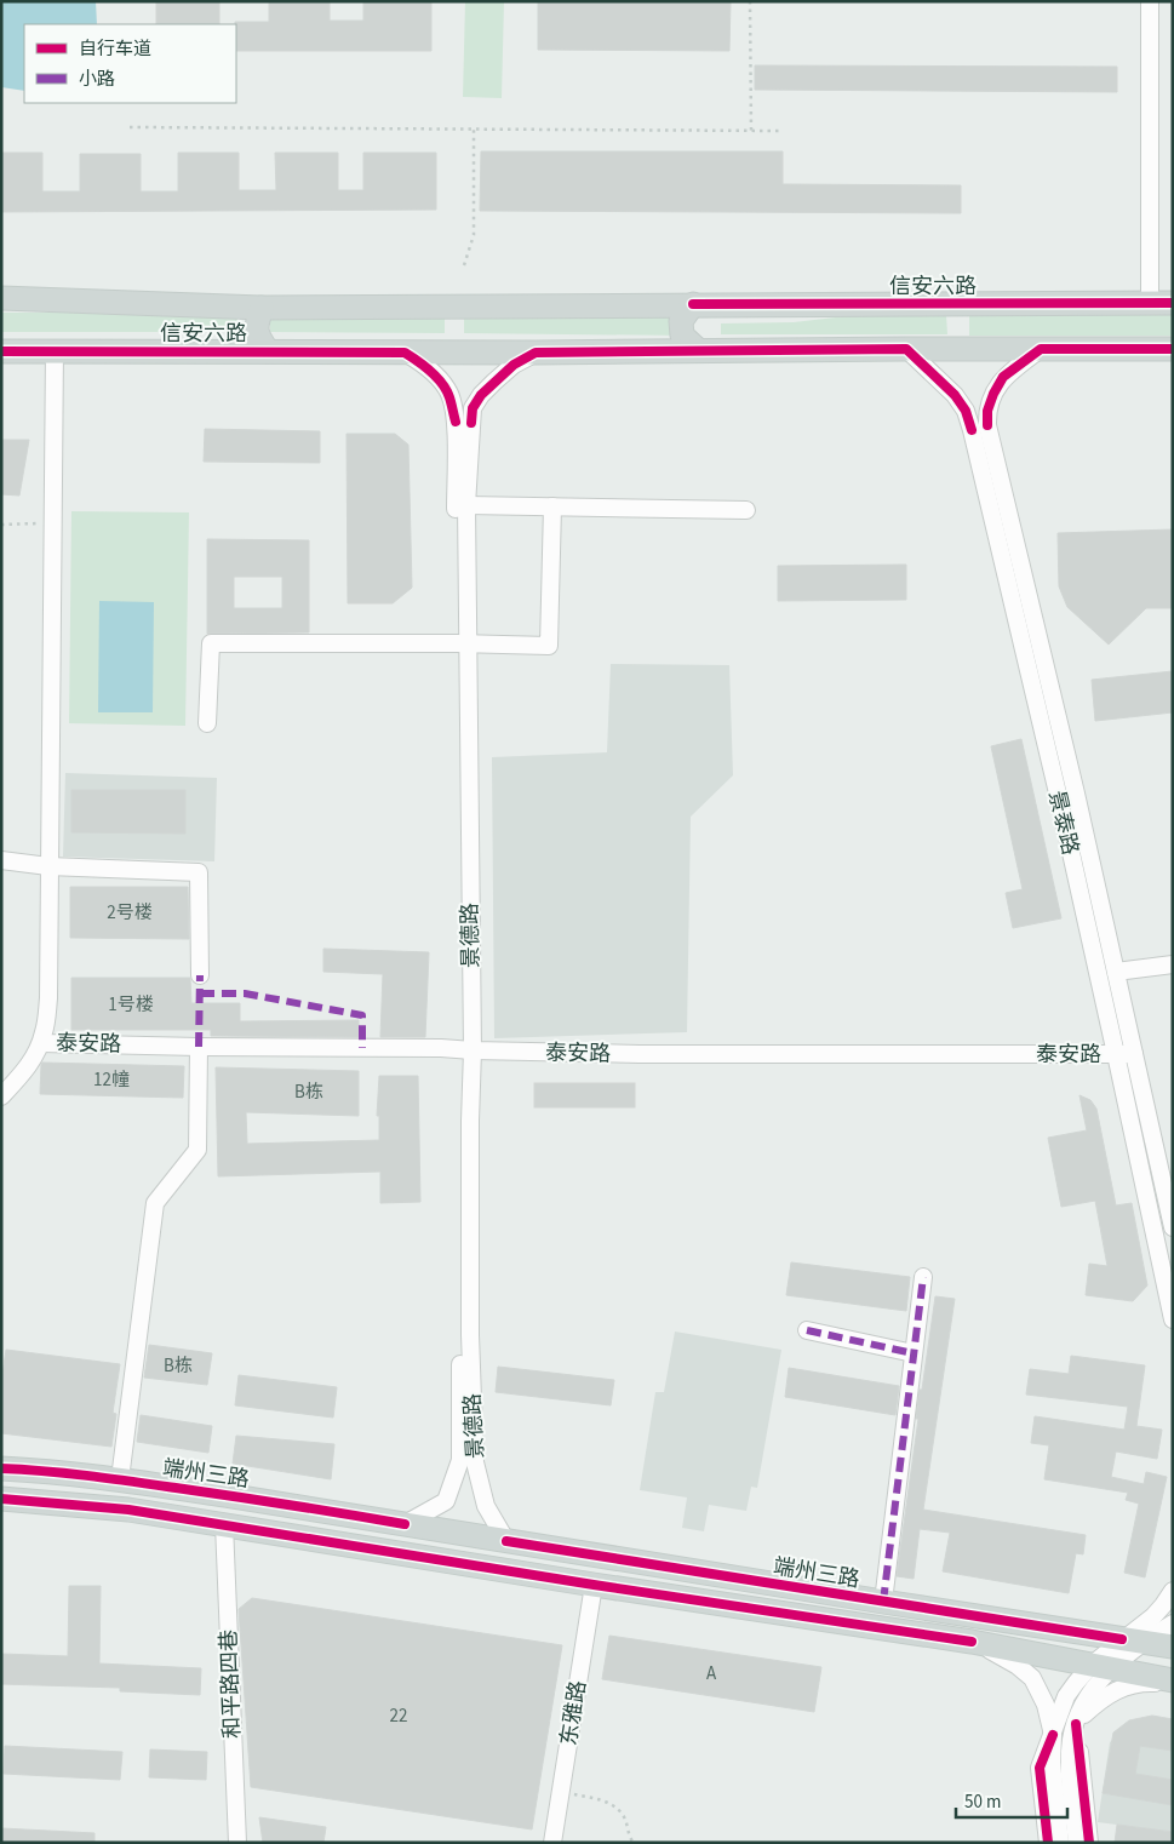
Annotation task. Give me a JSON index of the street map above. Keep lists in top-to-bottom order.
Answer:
{
  "streets": {
    "main road": ["信安六路", "端州三路"],
    "street": [
      "景泰路",
      "景德路",
      "泰安路",
      "和平路四巷",
      "东雅路"
    ]
  },
  "crossings": [
    ["信安六路", "景泰路"],
    ["信安六路", "景德路"],
    ["景泰路", "泰安路"],
    ["景德路", "泰安路"],
    ["景德路", "端州三路"],
    ["端州三路", "和平路四巷"],
    ["端州三路", "东雅路"]
  ],
  "house_numbers": [
    "2号楼",
    "1号楼",
    "12幢",
    "B栋",
    "B栋",
    "A",
    "22"
  ],
  "legend": ["自行车道", "小路"],
  "scale_bar": "50 m"
}
